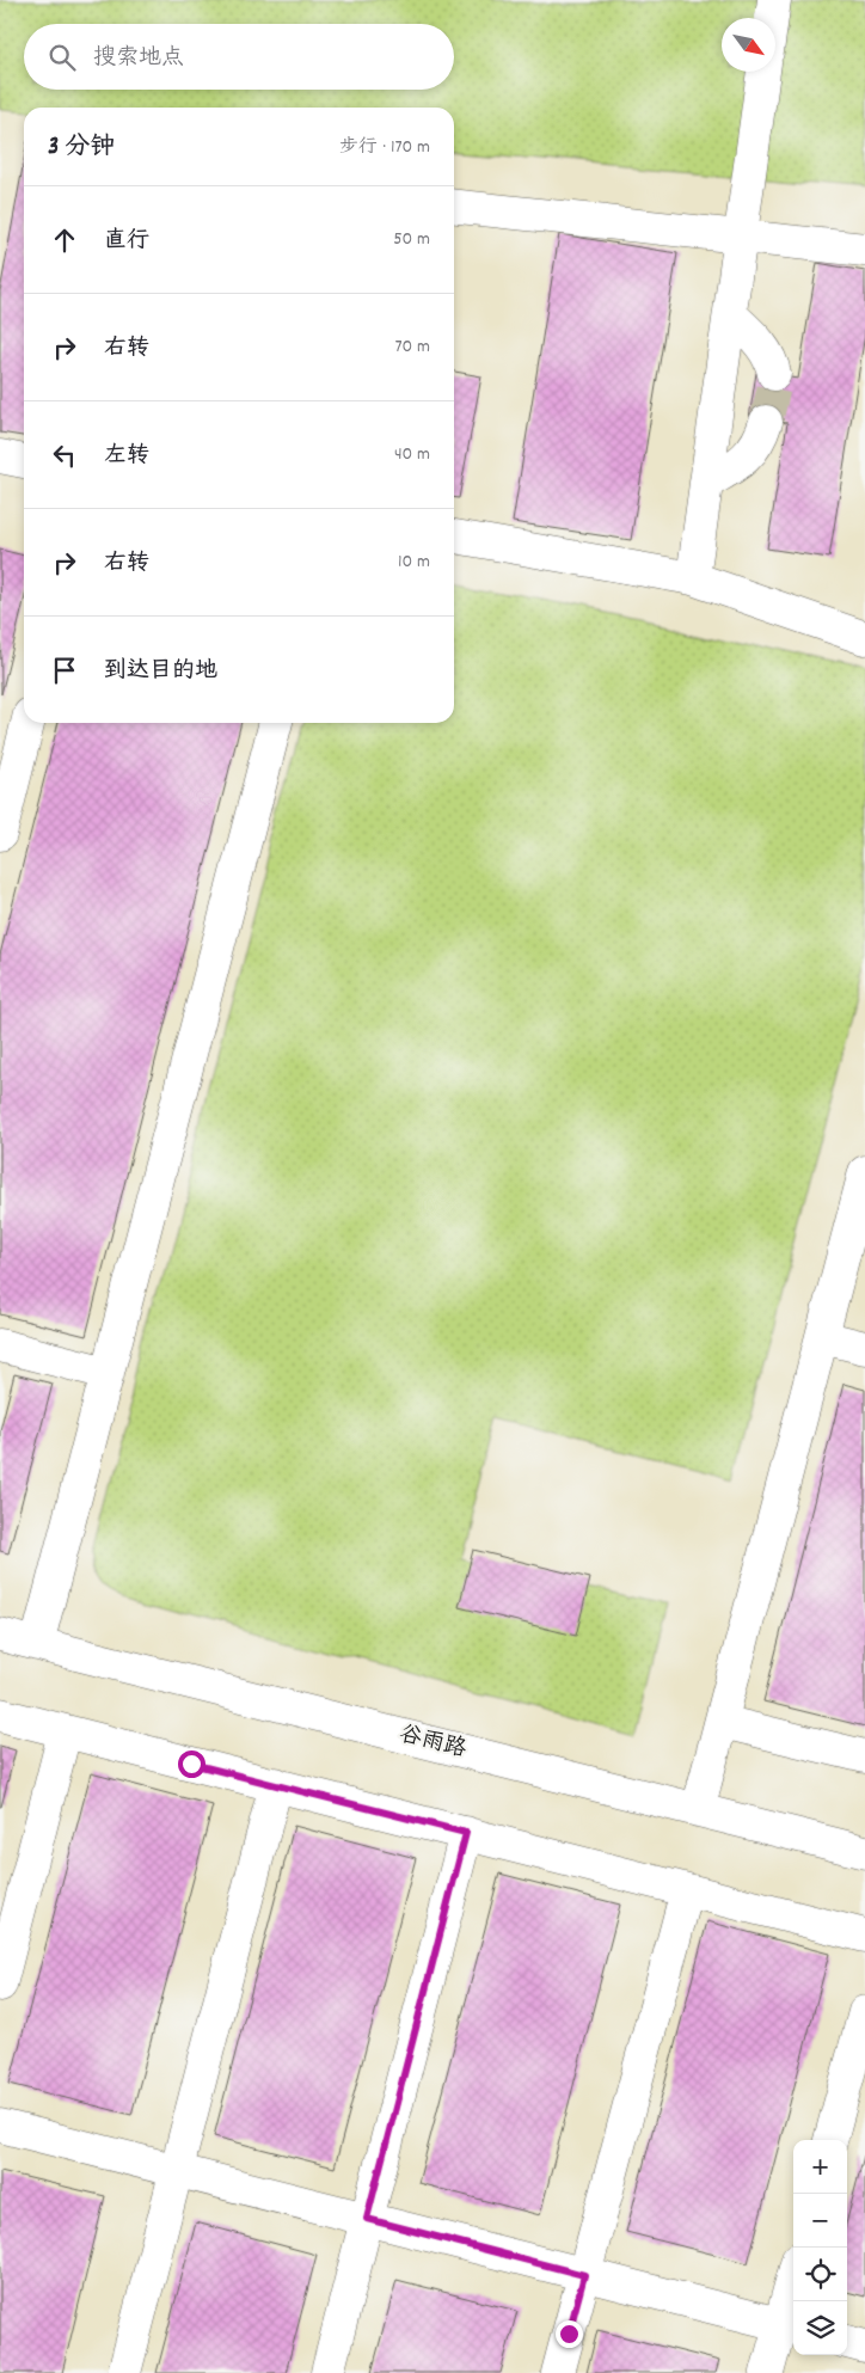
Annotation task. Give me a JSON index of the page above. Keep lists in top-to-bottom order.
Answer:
{
  "streets": {
    "street": ["谷雨路"]
  },
  "north": "bottom right",
  "page": {
    "search": "搜索地点",
    "heading": ["3 分钟", "步行 · 170 m"],
    "list": [
      ["直行", "50 m"],
      ["右转", "70 m"],
      ["左转", "40 m"],
      ["右转", "10 m"],
      "到达目的地"
    ],
    "map_buttons": ["+", "−"]
  }
}
